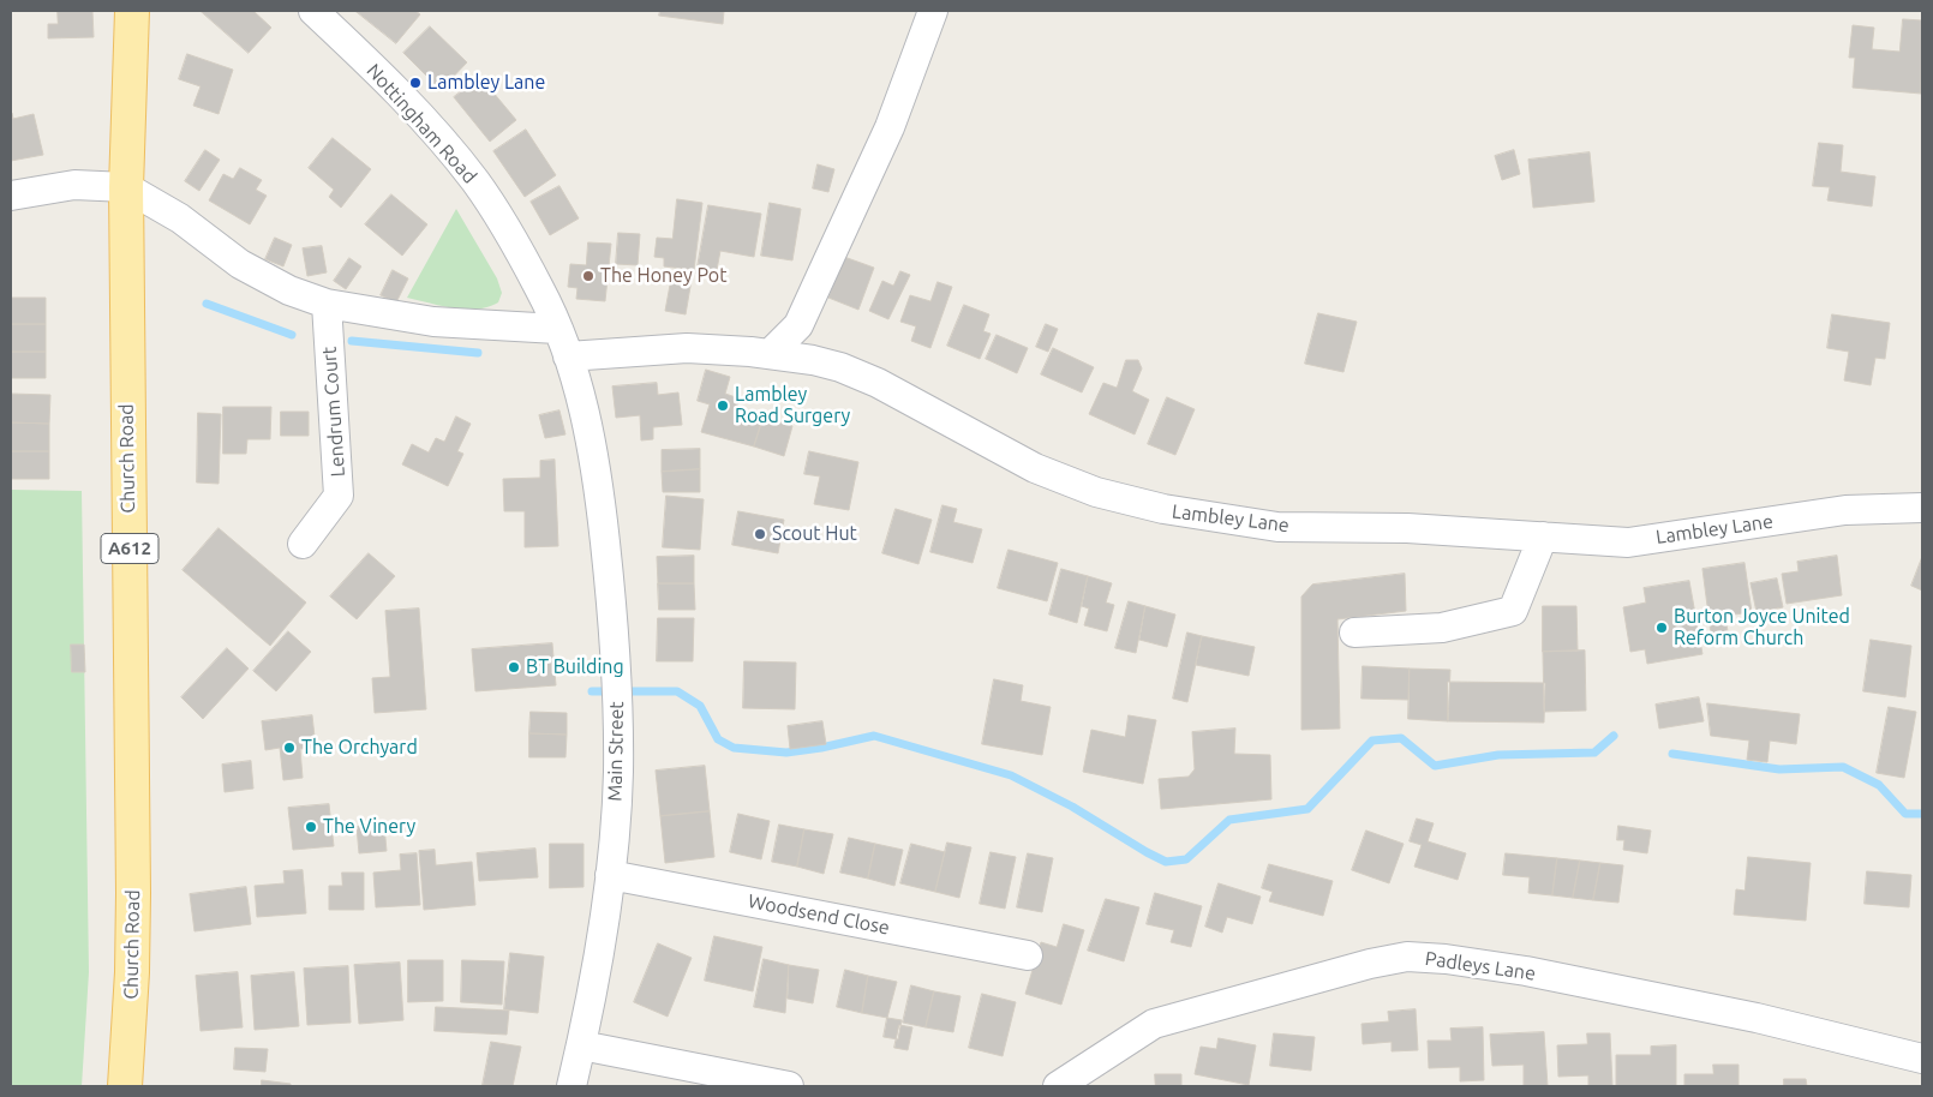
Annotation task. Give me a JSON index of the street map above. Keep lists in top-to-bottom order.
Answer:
{
  "streets": {
    "main road": ["Church Road", "A612"],
    "street": [
      "Nottingham Road",
      "Lendrum Court",
      "Lambley Lane",
      "Main Street",
      "Woodsend Close",
      "Padleys Lane"
    ]
  },
  "crossings": [
    ["Nottingham Road", "Lambley Lane"],
    ["Nottingham Road", "Main Street"],
    ["Lambley Lane", "Main Street"],
    ["Main Street", "Woodsend Close"]
  ],
  "places": [
    "Lambley Lane",
    "The Honey Pot",
    "Lambley Road Surgery",
    "Scout Hut",
    "Burton Joyce United Reform Church",
    "BT Building",
    "The Orchyard",
    "The Vinery"
  ]
}
